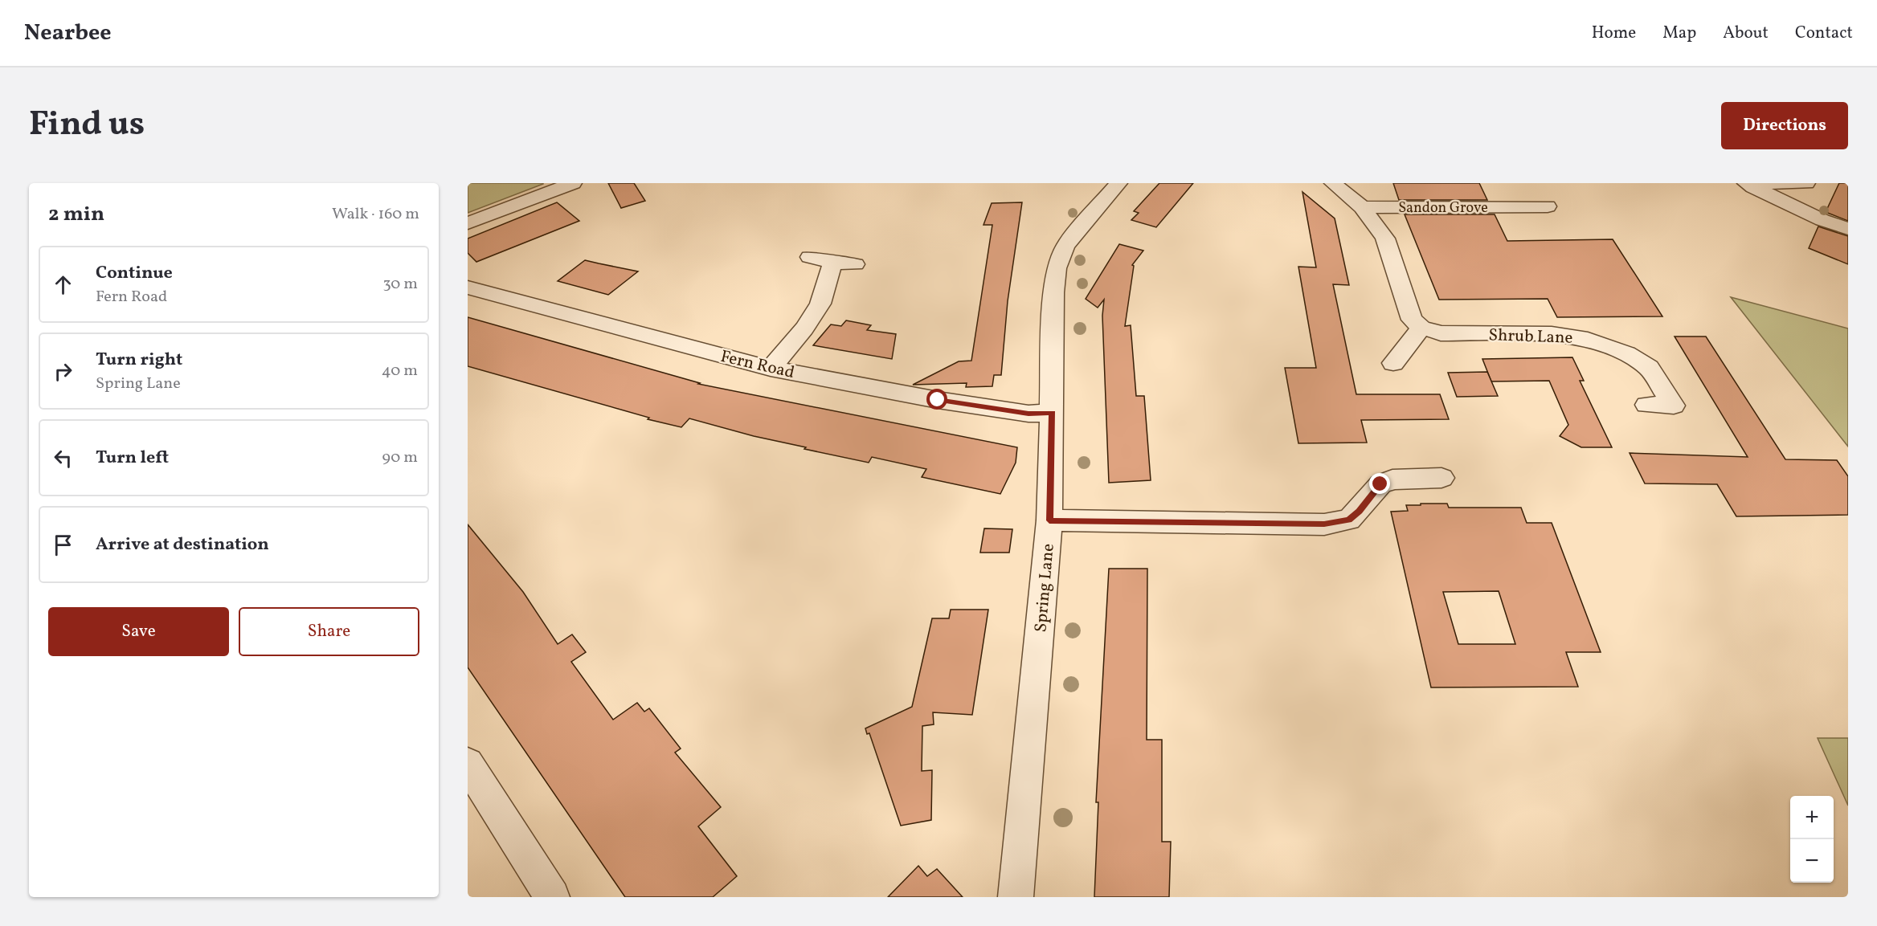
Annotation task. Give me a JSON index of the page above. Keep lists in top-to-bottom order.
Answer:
{
  "streets": {
    "street": [
      "Sandon Grove",
      "Shrub Lane",
      "Fern Road",
      "Spring Lane"
    ]
  },
  "crossings": [
    ["Fern Road", "Spring Lane"]
  ],
  "page": {
    "header": "Nearbee",
    "nav": [
      "Home",
      "Map",
      "About",
      "Contact"
    ],
    "title": "Find us",
    "buttons": [
      "Directions",
      ["Save", "Share"]
    ],
    "heading": ["2 min", "Walk · 160 m"],
    "list": [
      ["Continue", "Fern Road", "30 m"],
      ["Turn right", "Spring Lane", "40 m"],
      ["Turn left", "90 m"],
      "Arrive at destination"
    ],
    "map_buttons": ["+", "−"]
  }
}
